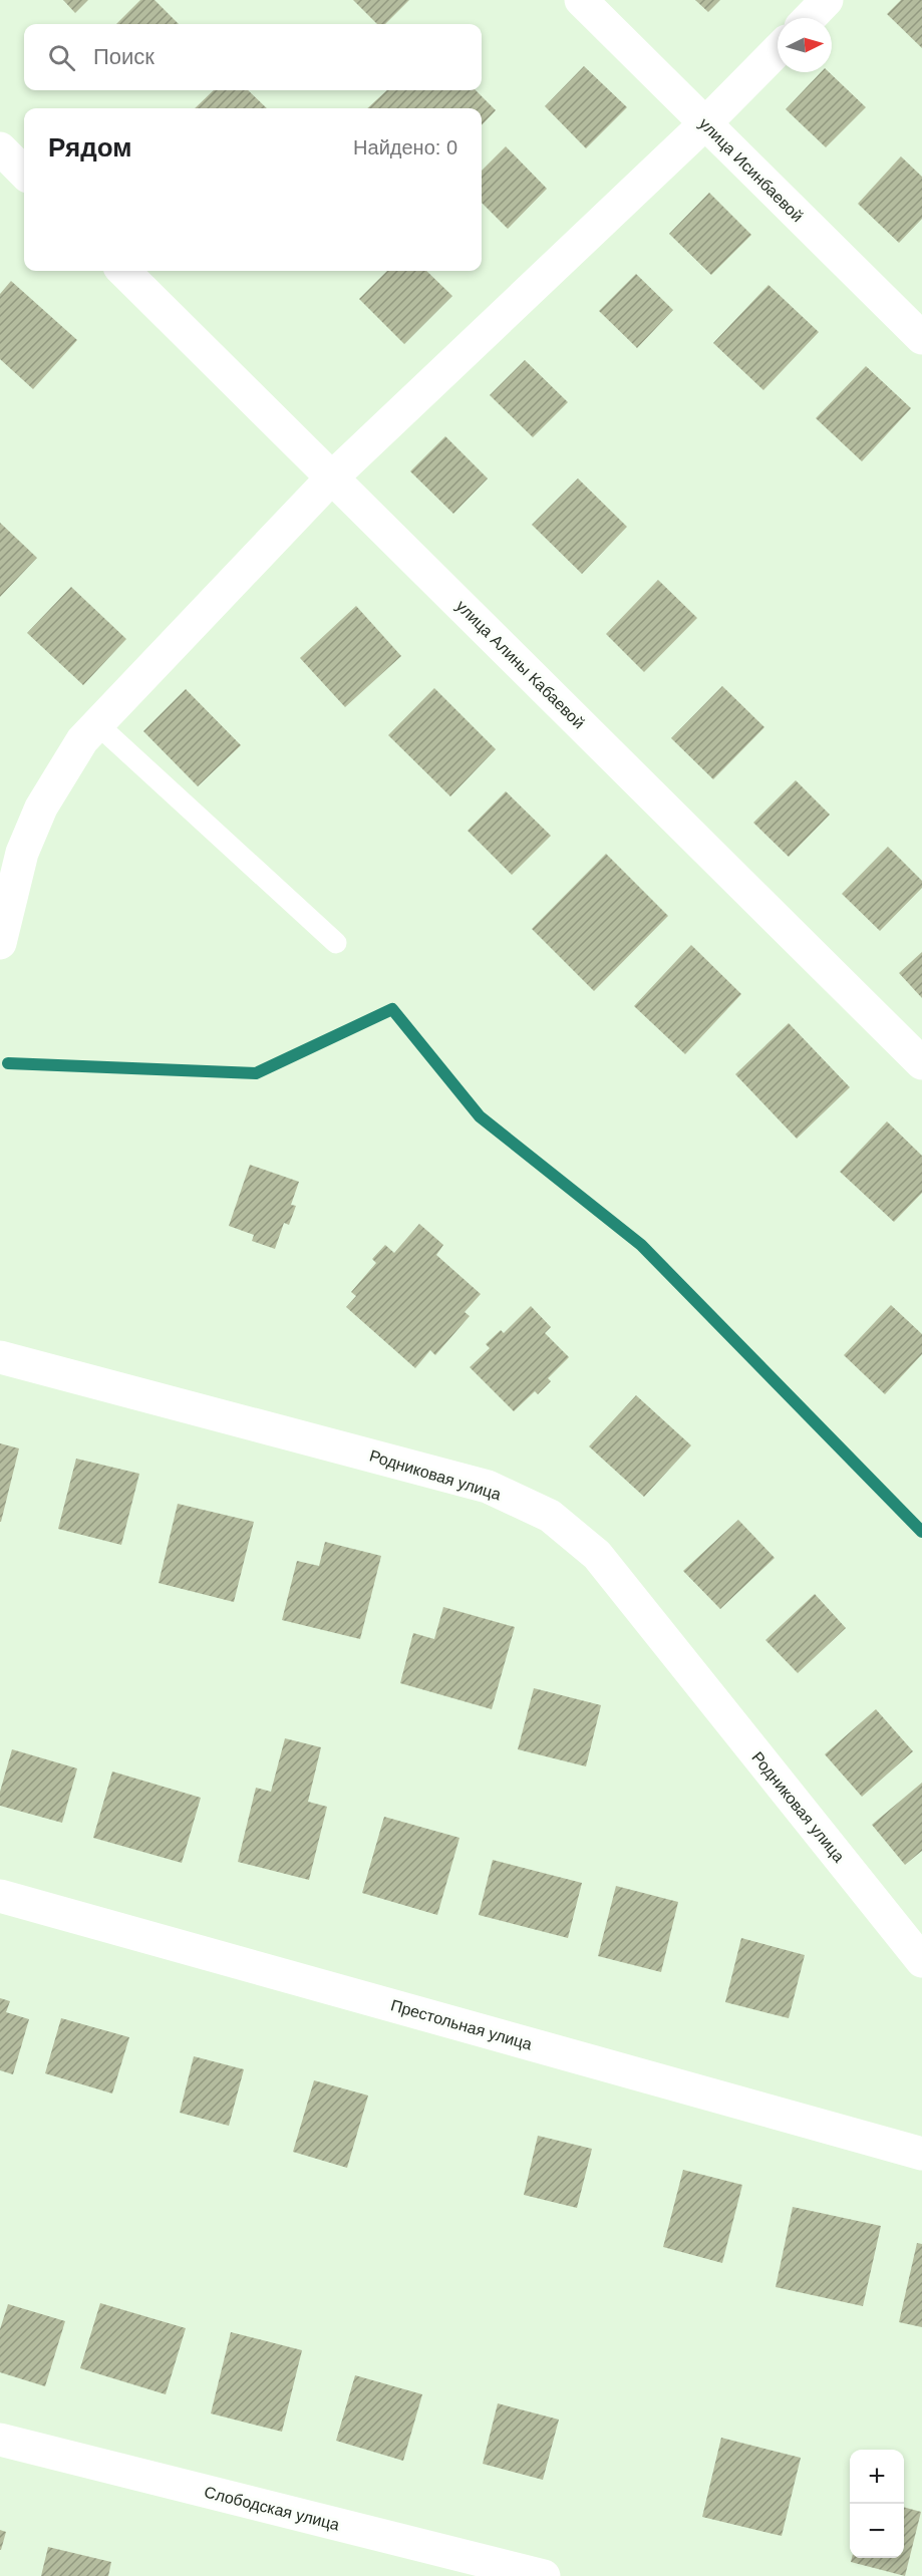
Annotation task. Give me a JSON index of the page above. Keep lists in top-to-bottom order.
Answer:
{
  "streets": {
    "street": [
      "улица Исинбаевой",
      "улица Алины Кабаевой",
      "Родниковая улица",
      "Престольная улица",
      "Слободская улица"
    ]
  },
  "north": "right",
  "page": {
    "search": "Поиск",
    "heading": ["Рядом", "Найдено: 0"],
    "map_buttons": ["+", "−"]
  }
}
